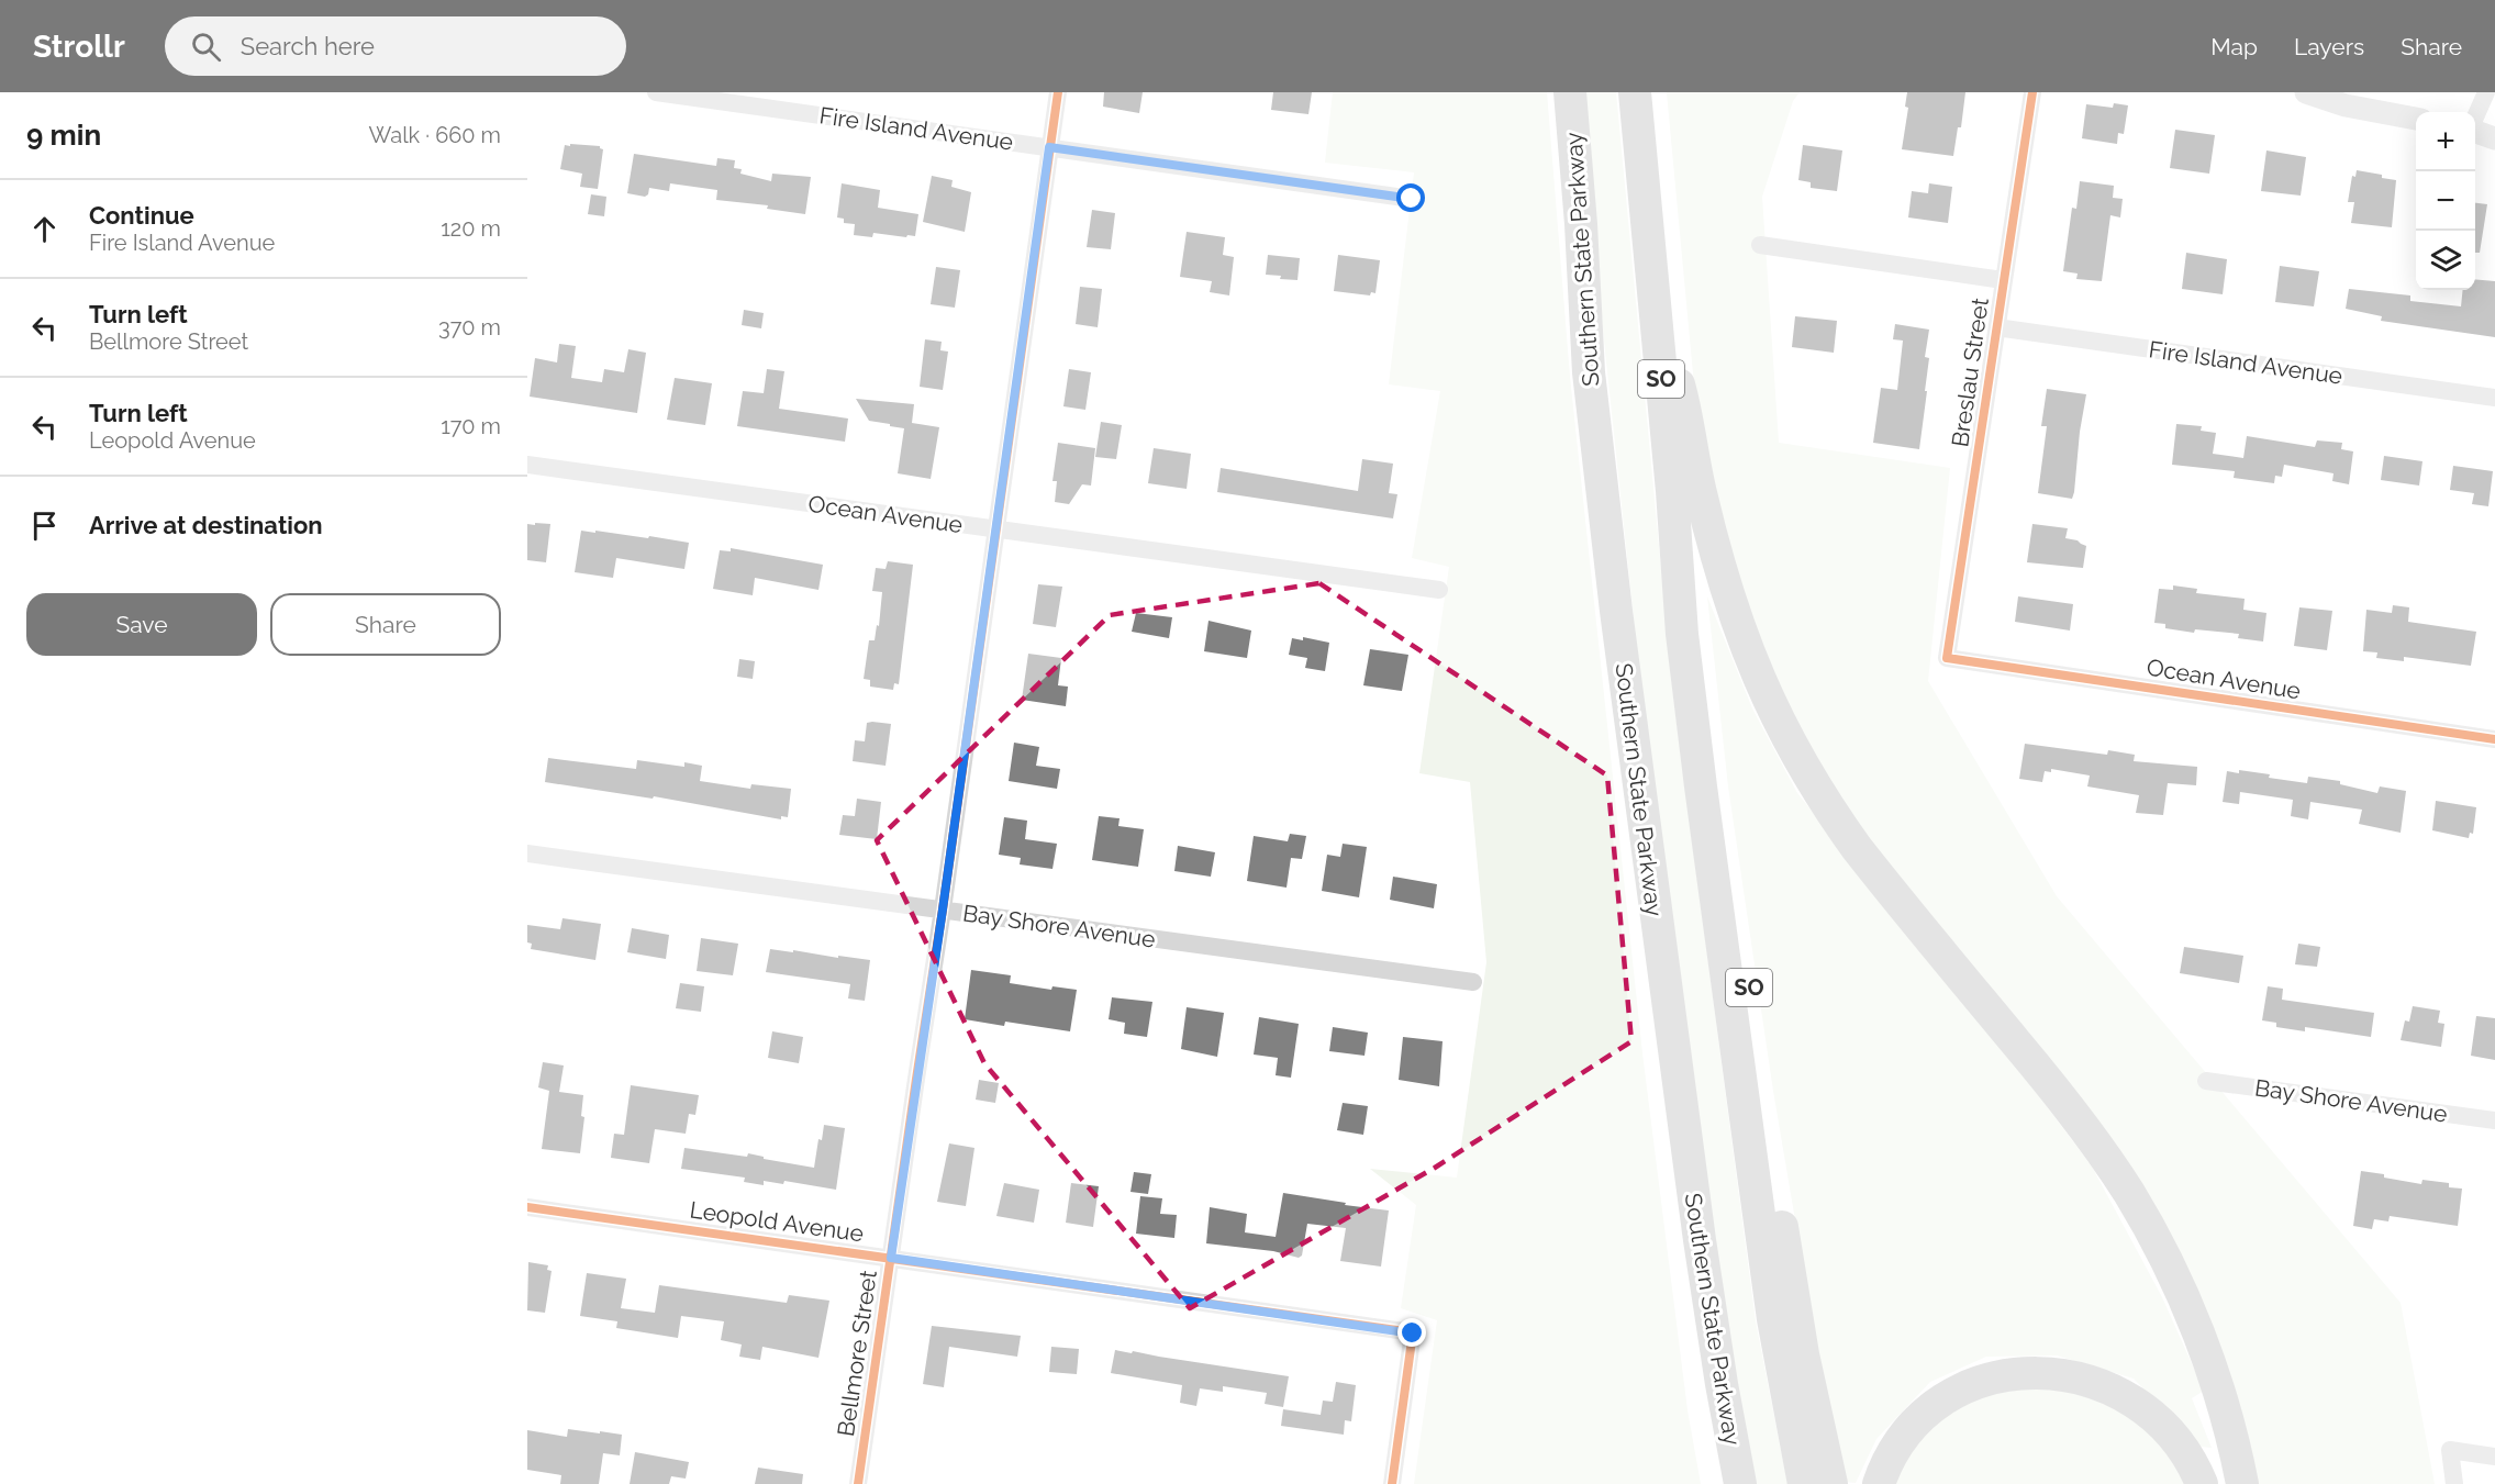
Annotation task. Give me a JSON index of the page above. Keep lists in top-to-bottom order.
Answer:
{
  "streets": {
    "highway": ["Southern State Parkway", "SO"],
    "street": [
      "Fire Island Avenue",
      "Breslau Street",
      "Ocean Avenue",
      "Bay Shore Avenue",
      "Leopold Avenue",
      "Bellmore Street"
    ]
  },
  "crossings": [
    ["Fire Island Avenue", "Breslau Street"],
    ["Fire Island Avenue", "Bellmore Street"],
    ["Breslau Street", "Ocean Avenue"],
    ["Ocean Avenue", "Bellmore Street"],
    ["Bay Shore Avenue", "Bellmore Street"],
    ["Leopold Avenue", "Bellmore Street"]
  ],
  "page": {
    "header": "Strollr",
    "search": "Search here",
    "nav": ["Map", "Layers", "Share"],
    "heading": ["9 min", "Walk · 660 m"],
    "map_buttons": ["+", "−"],
    "list": [
      ["Continue", "Fire Island Avenue", "120 m"],
      ["Turn left", "Bellmore Street", "370 m"],
      ["Turn left", "Leopold Avenue", "170 m"],
      "Arrive at destination"
    ],
    "buttons": ["Save", "Share"]
  }
}
